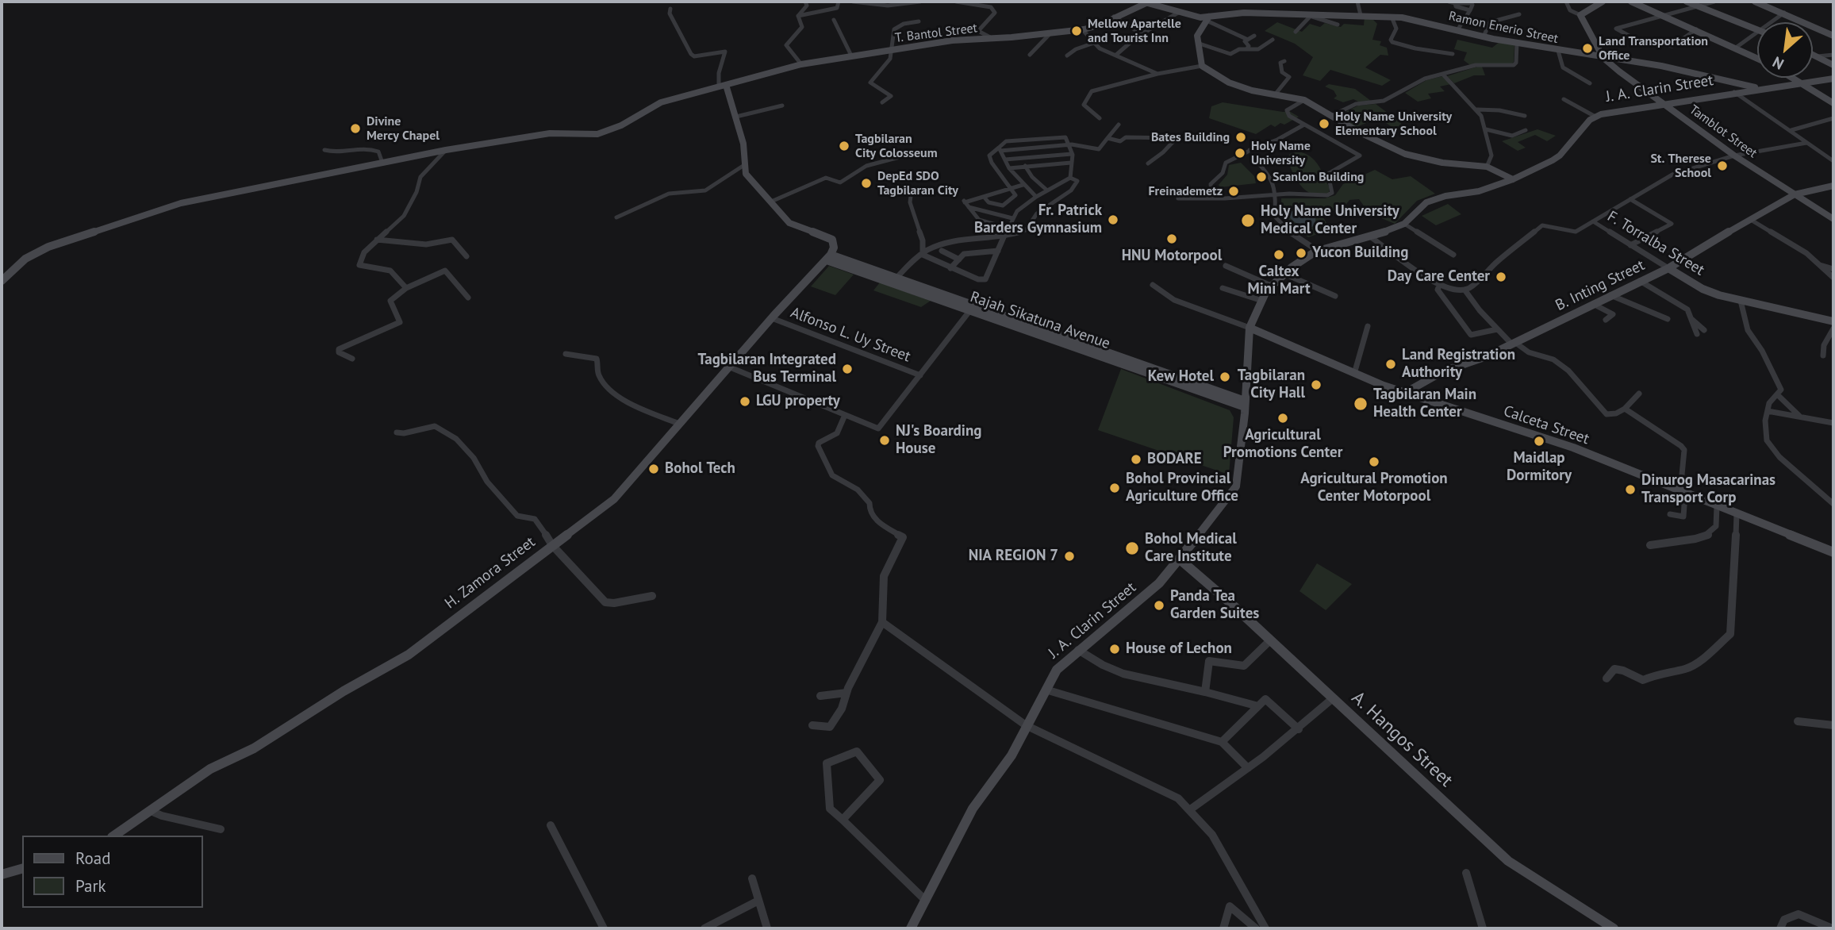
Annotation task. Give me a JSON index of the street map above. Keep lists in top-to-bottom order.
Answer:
{
  "streets": {
    "street": [
      "Ramon Enerio Street",
      "T. Bantol Street",
      "J. A. Clarin Street",
      "Tamblot Street",
      "F. Torralba Street",
      "B. Inting Street",
      "Rajah Sikatuna Avenue",
      "Alfonso L. Uy Street",
      "Calceta Street",
      "H. Zamora Street",
      "A. Hangos Street"
    ]
  },
  "crossings": [
    ["Ramon Enerio Street", "T. Bantol Street"],
    ["Ramon Enerio Street", "J. A. Clarin Street"],
    ["Ramon Enerio Street", "Tamblot Street"],
    ["J. A. Clarin Street", "Tamblot Street"],
    ["J. A. Clarin Street", "Rajah Sikatuna Avenue"],
    ["J. A. Clarin Street", "Calceta Street"],
    ["J. A. Clarin Street", "A. Hangos Street"],
    ["Tamblot Street", "B. Inting Street"],
    ["F. Torralba Street", "B. Inting Street"],
    ["B. Inting Street", "Calceta Street"],
    ["Rajah Sikatuna Avenue", "H. Zamora Street"],
    ["Alfonso L. Uy Street", "H. Zamora Street"]
  ],
  "places": [
    "Mellow Apartelle and Tourist Inn",
    "Land Transportation Office",
    "Holy Name University Elementary School",
    "Divine Mercy Chapel",
    "Bates Building",
    "Tagbilaran City Colosseum",
    "Holy Name University",
    "St. Therese School",
    "Scanlon Building",
    "DepEd SDO Tagbilaran City",
    "Freinademetz",
    "Fr. Patrick Barders Gymnasium",
    "Holy Name University Medical Center",
    "HNU Motorpool",
    "Yucon Building",
    "Caltex Mini Mart",
    "Day Care Center",
    "Land Registration Authority",
    "Tagbilaran Integrated Bus Terminal",
    "Kew Hotel",
    "Tagbilaran City Hall",
    "LGU property",
    "Tagbilaran Main Health Center",
    "Agricultural Promotions Center",
    "NJ's Boarding House",
    "Maidlap Dormitory",
    "BODARE",
    "Agricultural Promotion Center Motorpool",
    "Bohol Tech",
    "Bohol Provincial Agriculture Office",
    "Dinurog Masacarinas Transport Corp",
    "Bohol Medical Care Institute",
    "NIA REGION 7",
    "Panda Tea Garden Suites",
    "House of Lechon"
  ],
  "legend": ["Road", "Park"],
  "north": "bottom left"
}
